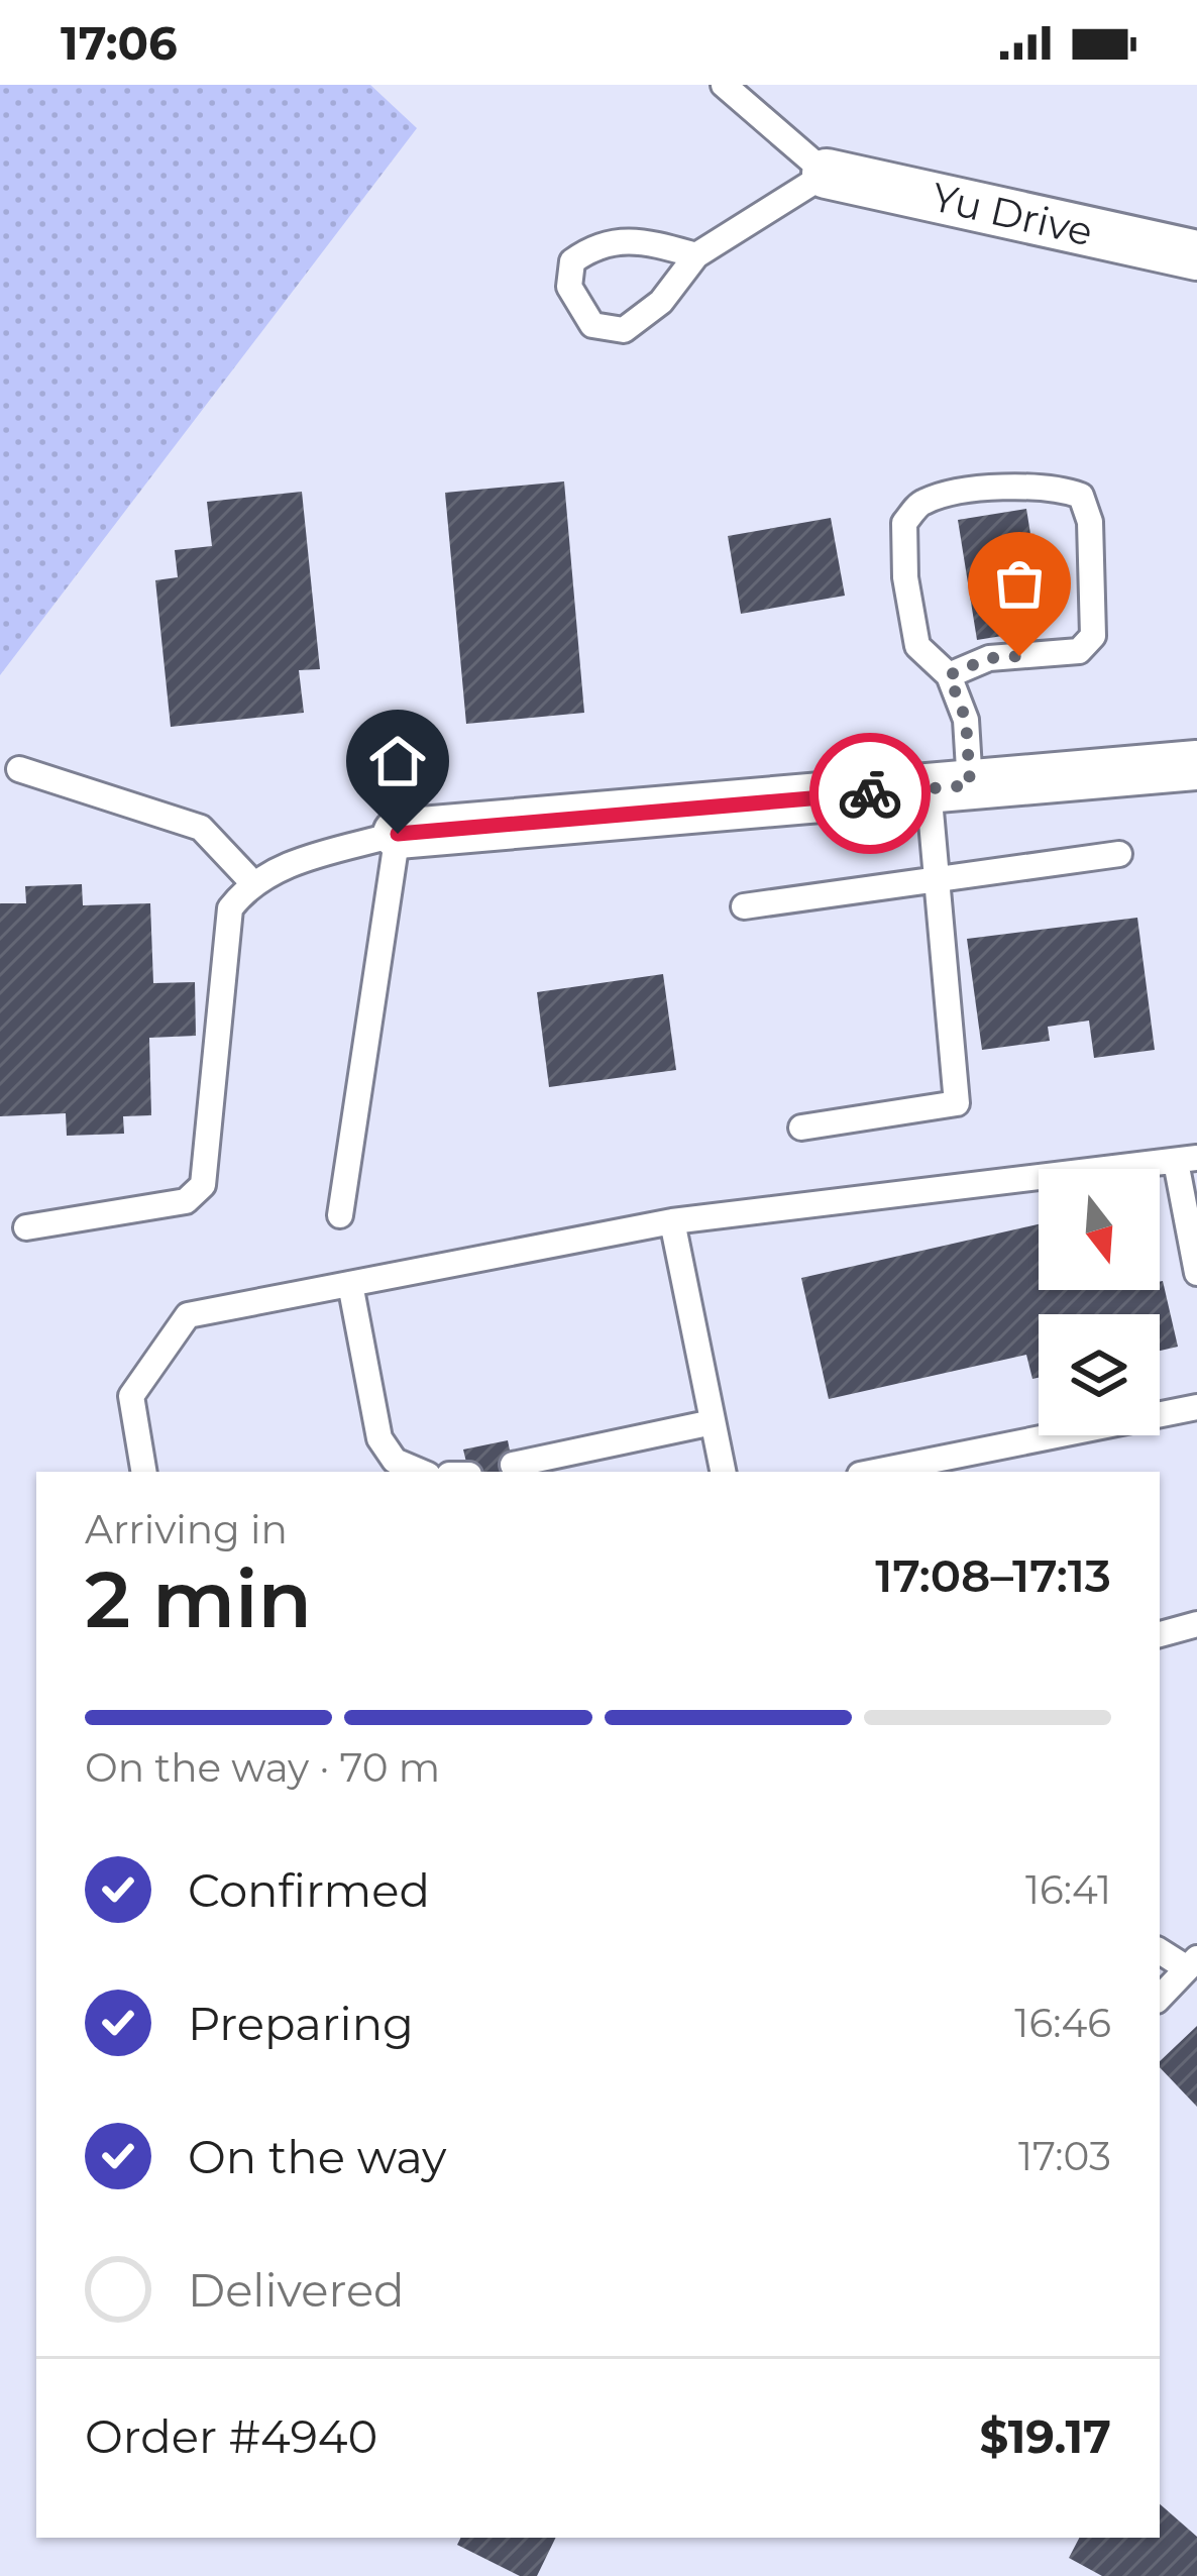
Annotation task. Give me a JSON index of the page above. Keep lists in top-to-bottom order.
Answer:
{
  "streets": {
    "street": ["Yu Drive"]
  },
  "north": "bottom",
  "page": {
    "status": "17:06",
    "heading": ["2 min", "Arriving in", "17:08–17:13"],
    "panel": ["Order #4940", "$19.17"],
    "bar": "On the way · 70 m",
    "list": [
      ["Confirmed", "16:41"],
      ["Preparing", "16:46"],
      ["On the way", "17:03"],
      "Delivered"
    ]
  }
}
